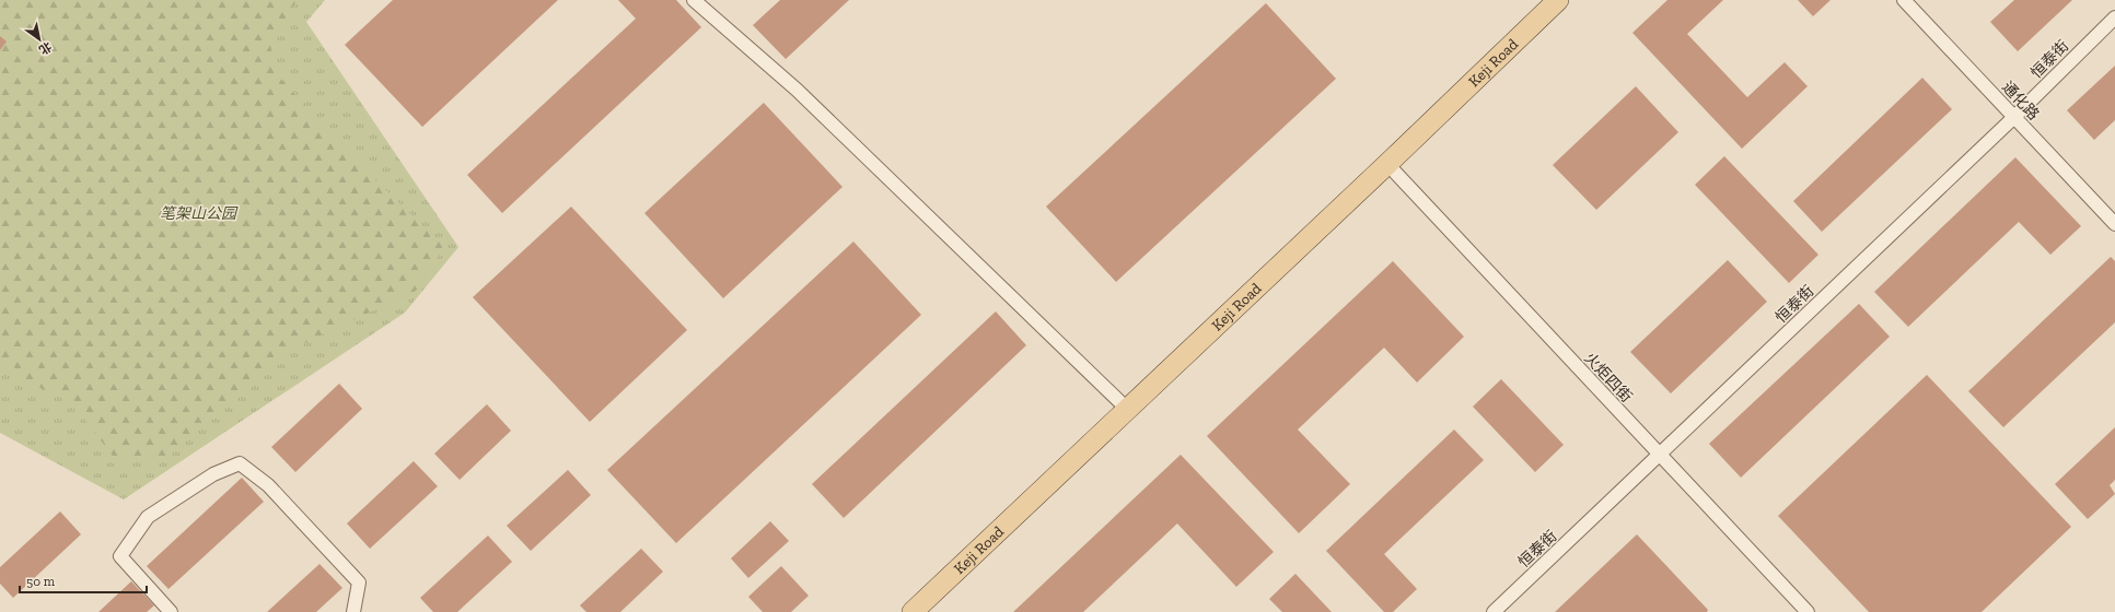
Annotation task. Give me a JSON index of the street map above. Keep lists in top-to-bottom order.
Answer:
{
  "streets": {
    "main road": ["Keji Road"],
    "street": ["恒泰街", "通化路", "火炬四街"]
  },
  "crossings": [
    ["恒泰街", "通化路"],
    ["恒泰街", "火炬四街"],
    ["Keji Road", "火炬四街"]
  ],
  "parks": ["笔架山公园"],
  "scale_bar": "50 m",
  "north": "bottom right"
}
